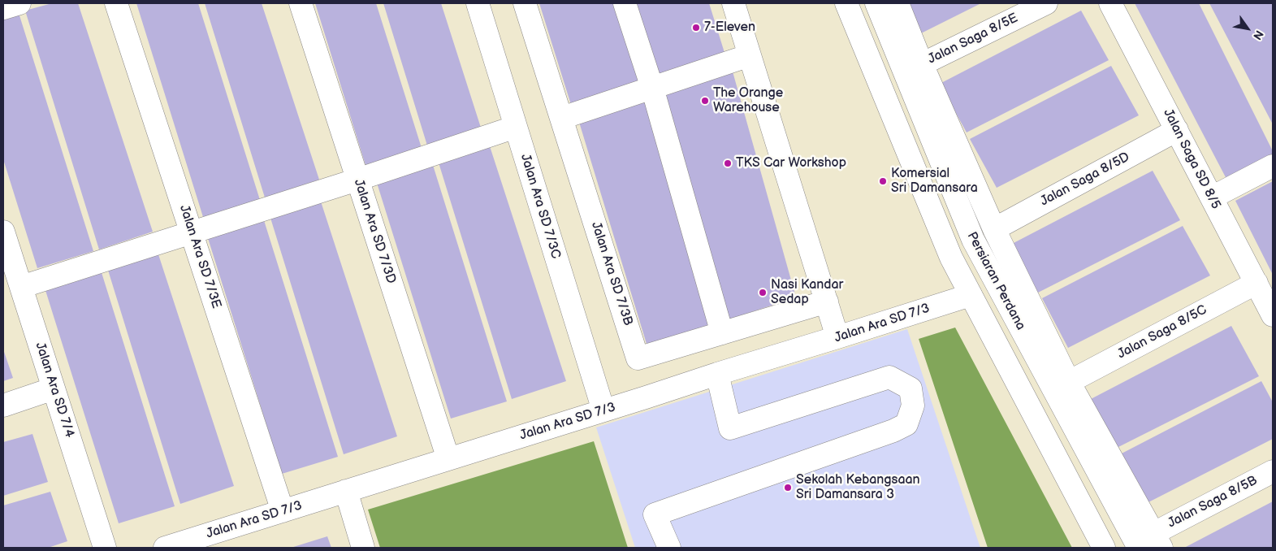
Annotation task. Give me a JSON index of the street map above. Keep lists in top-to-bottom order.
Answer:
{
  "streets": {
    "street": [
      "Jalan Saga 8/5E",
      "Jalan Saga SD 8/5",
      "Jalan Saga 8/5D",
      "Jalan Ara SD 7/3C",
      "Jalan Ara SD 7/3D",
      "Jalan Ara SD 7/3E",
      "Jalan Ara SD 7/3B",
      "Persiaran Perdana",
      "Jalan Ara SD 7/3",
      "Jalan Saga 8/5C",
      "Jalan Ara SD 7/4",
      "Jalan Saga 8/5B"
    ]
  },
  "crossings": [
    ["Jalan Saga SD 8/5", "Jalan Saga 8/5D"],
    ["Jalan Saga SD 8/5", "Jalan Saga 8/5C"],
    ["Jalan Ara SD 7/3C", "Jalan Ara SD 7/3"],
    ["Jalan Ara SD 7/3D", "Jalan Ara SD 7/3"],
    ["Jalan Ara SD 7/3E", "Jalan Ara SD 7/3"],
    ["Persiaran Perdana", "Jalan Ara SD 7/3"],
    ["Persiaran Perdana", "Jalan Saga 8/5C"],
    ["Persiaran Perdana", "Jalan Saga 8/5B"]
  ],
  "places": [
    "7-Eleven",
    "The Orange Warehouse",
    "TKS Car Workshop",
    "Komersial Sri Damansara",
    "Nasi Kandar Sedap",
    "Sekolah Kebangsaan Sri Damansara 3"
  ],
  "north": "bottom right"
}
